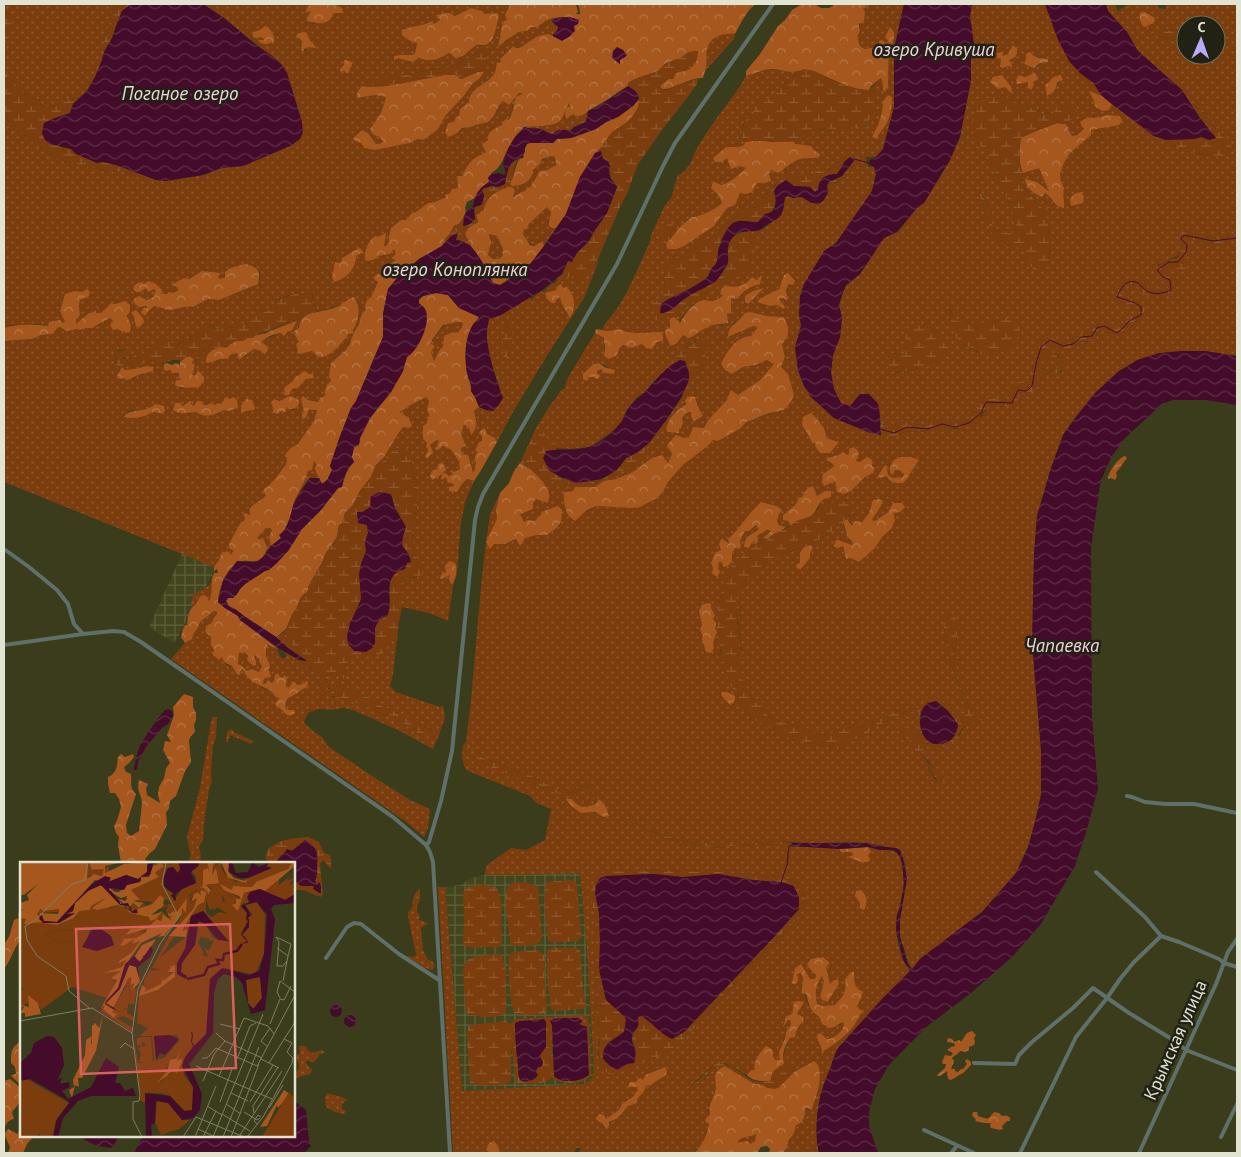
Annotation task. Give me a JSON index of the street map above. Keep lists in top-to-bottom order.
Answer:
{
  "streets": {
    "street": ["Крымская улица"]
  },
  "water": [
    "озеро Кривуша",
    "Поганое озеро",
    "озеро Коноплянка",
    "Чапаевка"
  ],
  "north": "top"
}
